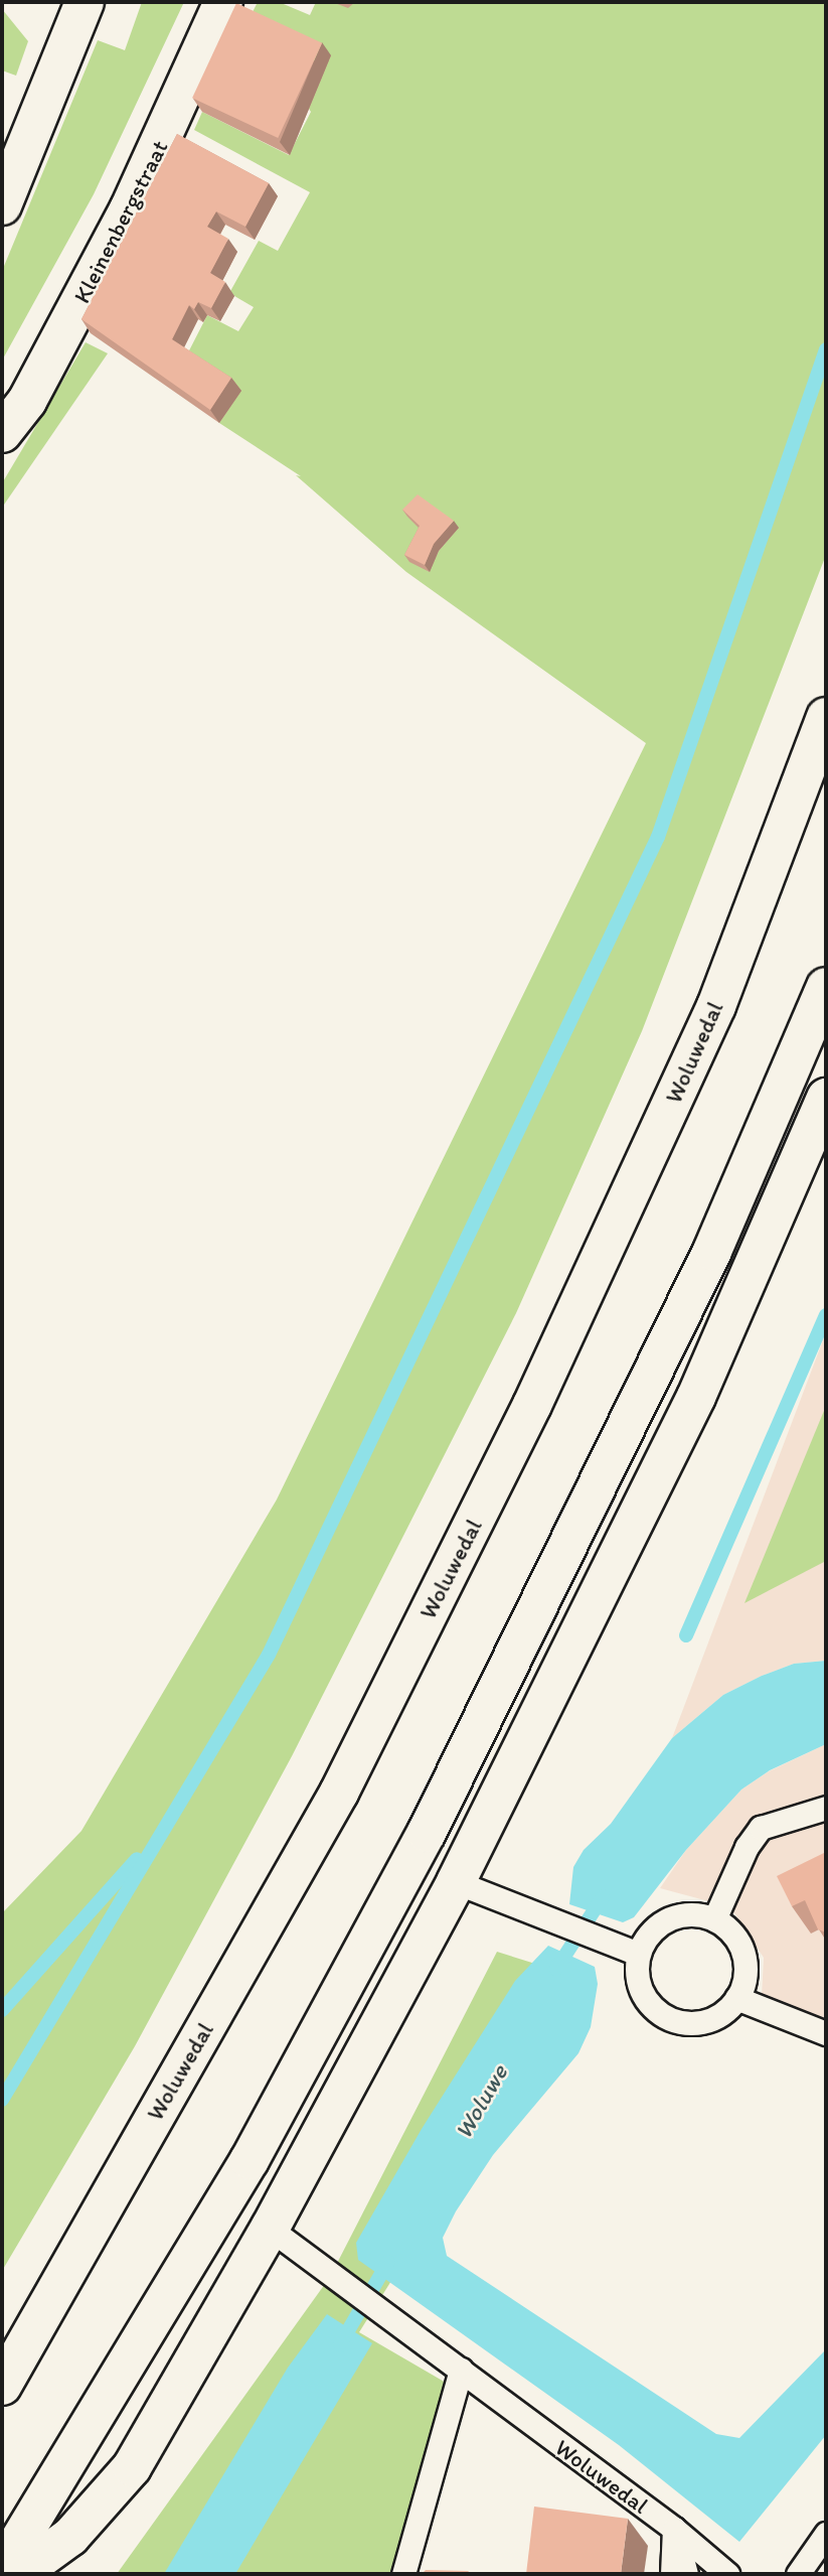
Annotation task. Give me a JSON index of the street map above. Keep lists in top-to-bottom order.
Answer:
{
  "streets": {
    "main road": ["Kleinenbergstraat", "Woluwedal"]
  },
  "water": ["Woluwe"]
}
